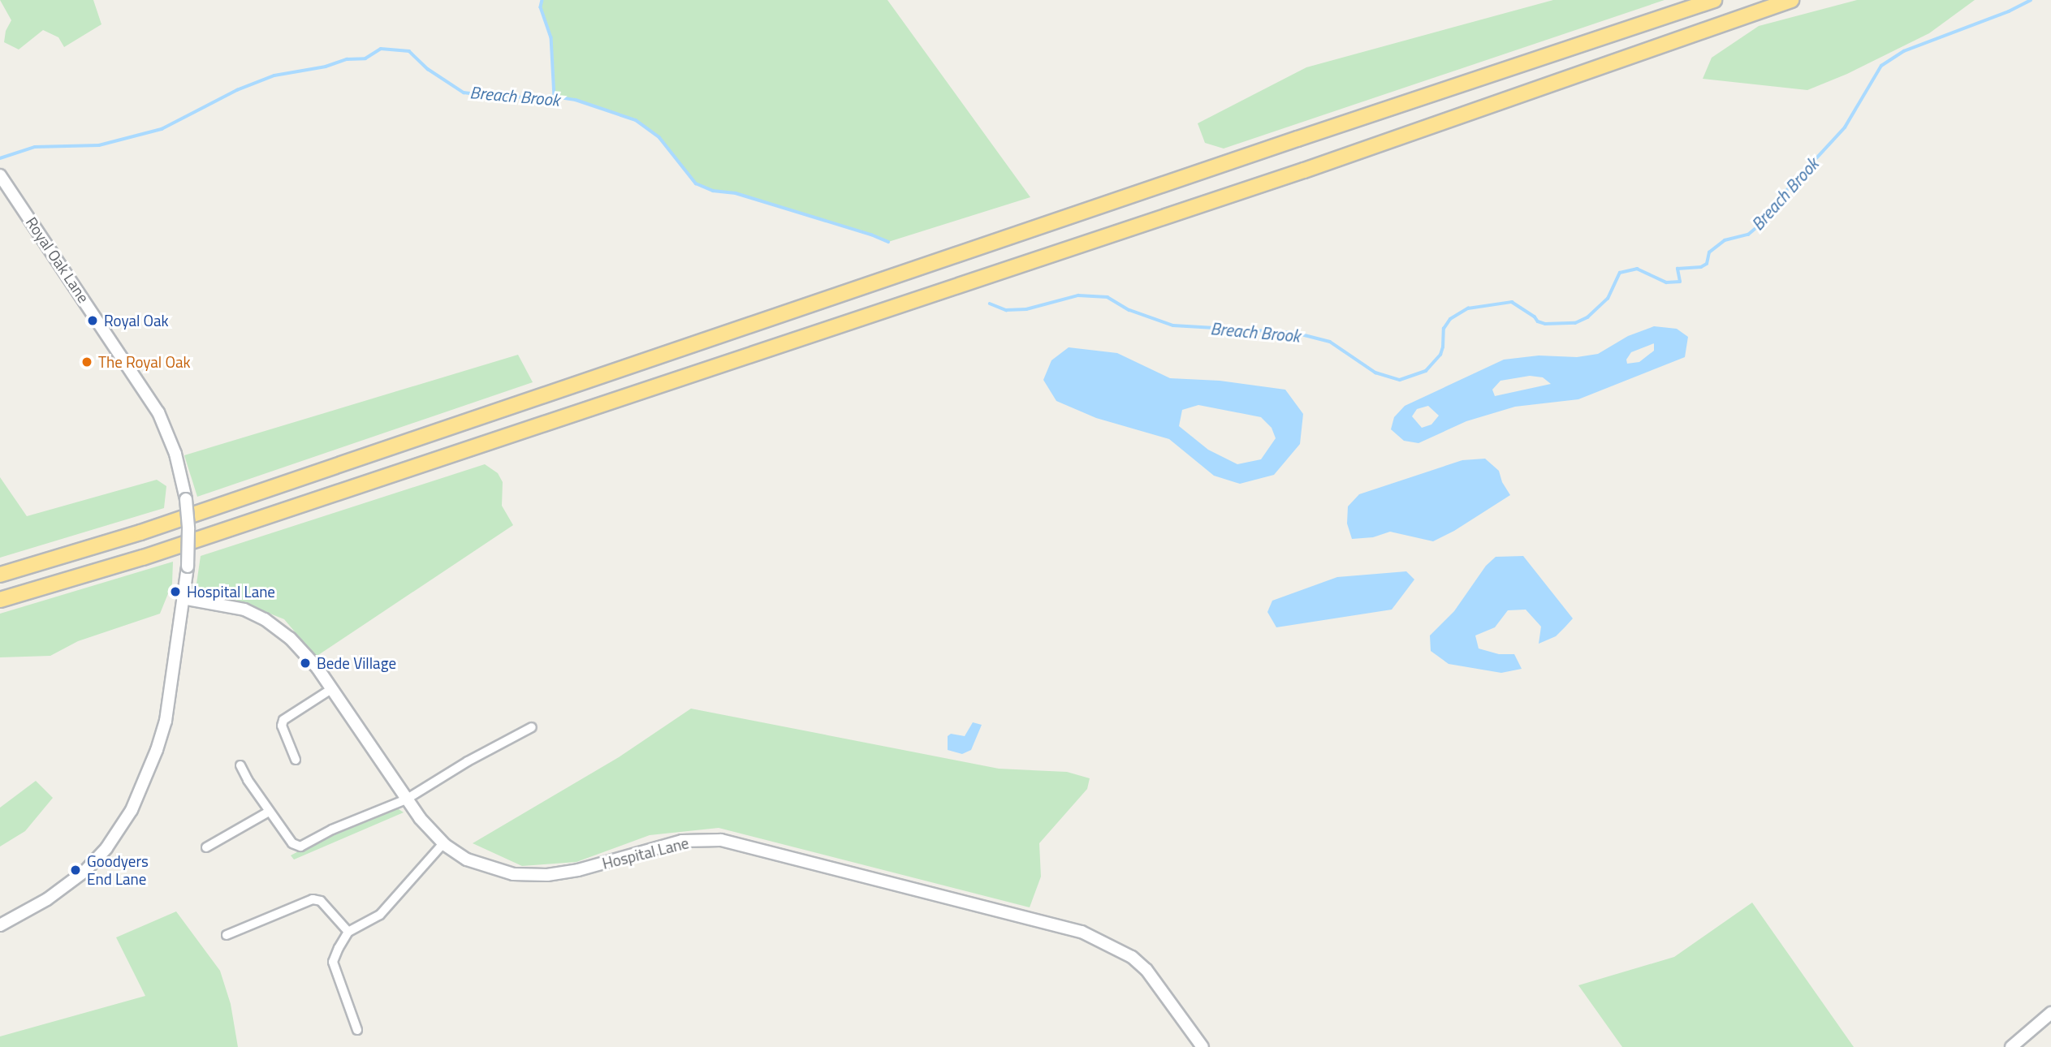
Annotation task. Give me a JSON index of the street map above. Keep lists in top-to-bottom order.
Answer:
{
  "streets": {
    "street": ["Royal Oak Lane", "Hospital Lane"]
  },
  "crossings": [
    ["Royal Oak Lane", "Hospital Lane"]
  ],
  "water": ["Breach Brook"],
  "places": [
    "Royal Oak",
    "The Royal Oak",
    "Hospital Lane",
    "Bede Village",
    "Goodyers End Lane"
  ]
}
